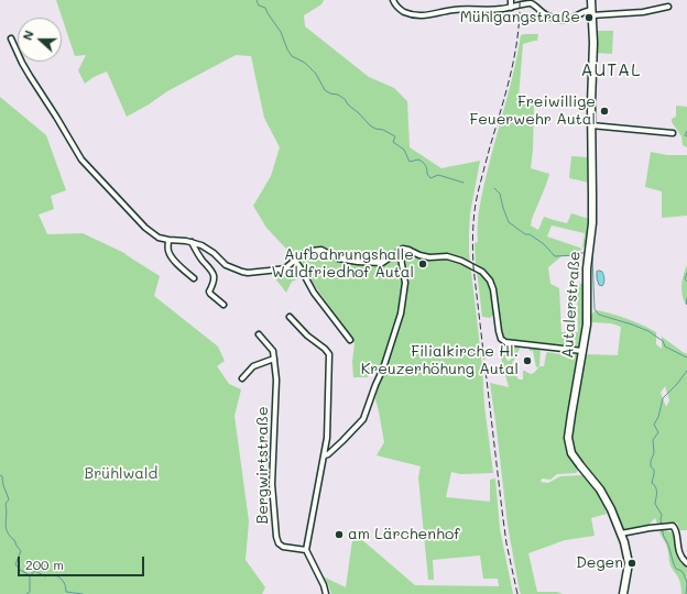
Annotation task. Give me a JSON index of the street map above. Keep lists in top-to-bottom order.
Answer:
{
  "streets": {
    "main road": ["Autalerstraße"],
    "street": ["Bergwirtstraße"]
  },
  "districts": ["AUTAL"],
  "parks": ["Brühlwald"],
  "places": [
    "Mühlgangstraße",
    "Freiwillige Feuerwehr Autal",
    "Aufbahrungshalle Waldfriedhof Autal",
    "Filialkirche Hl. Kreuzerhöhung Autal",
    "am Lärchenhof",
    "Degen"
  ],
  "scale_bar": "200 m",
  "north": "left"
}
